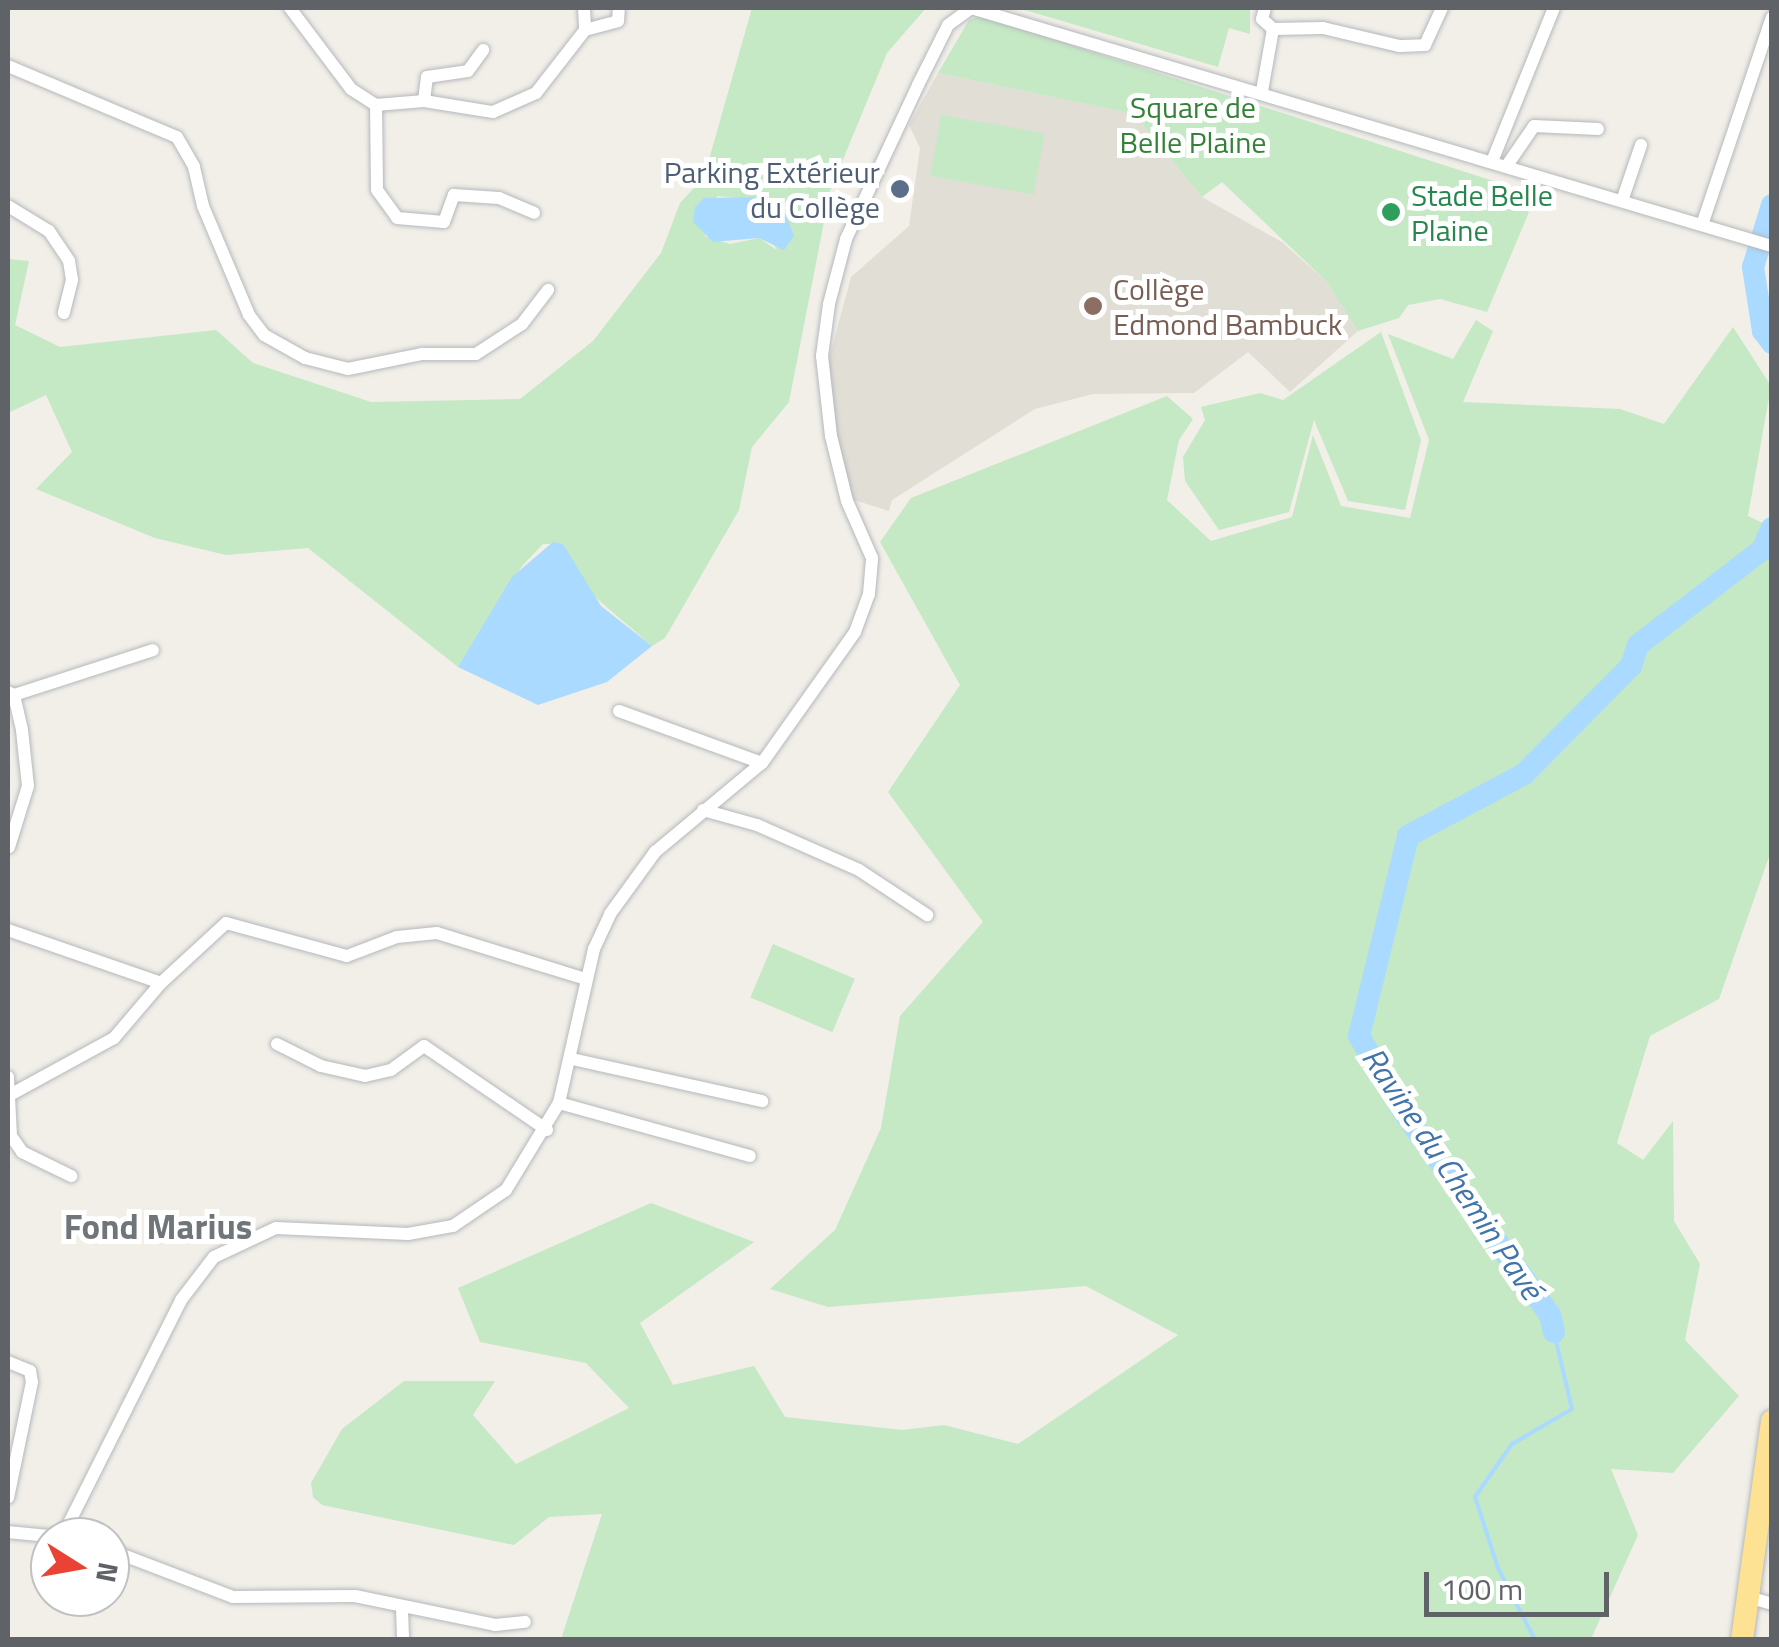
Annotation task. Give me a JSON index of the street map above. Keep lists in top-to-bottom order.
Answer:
{
  "districts": ["Fond Marius"],
  "water": ["Ravine du Chemin Pavé"],
  "parks": ["Square de Belle Plaine"],
  "places": ["Parking Extérieur du Collège", "Stade Belle Plaine", "Collège Edmond Bambuck"],
  "scale_bar": "100 m",
  "north": "right"
}
